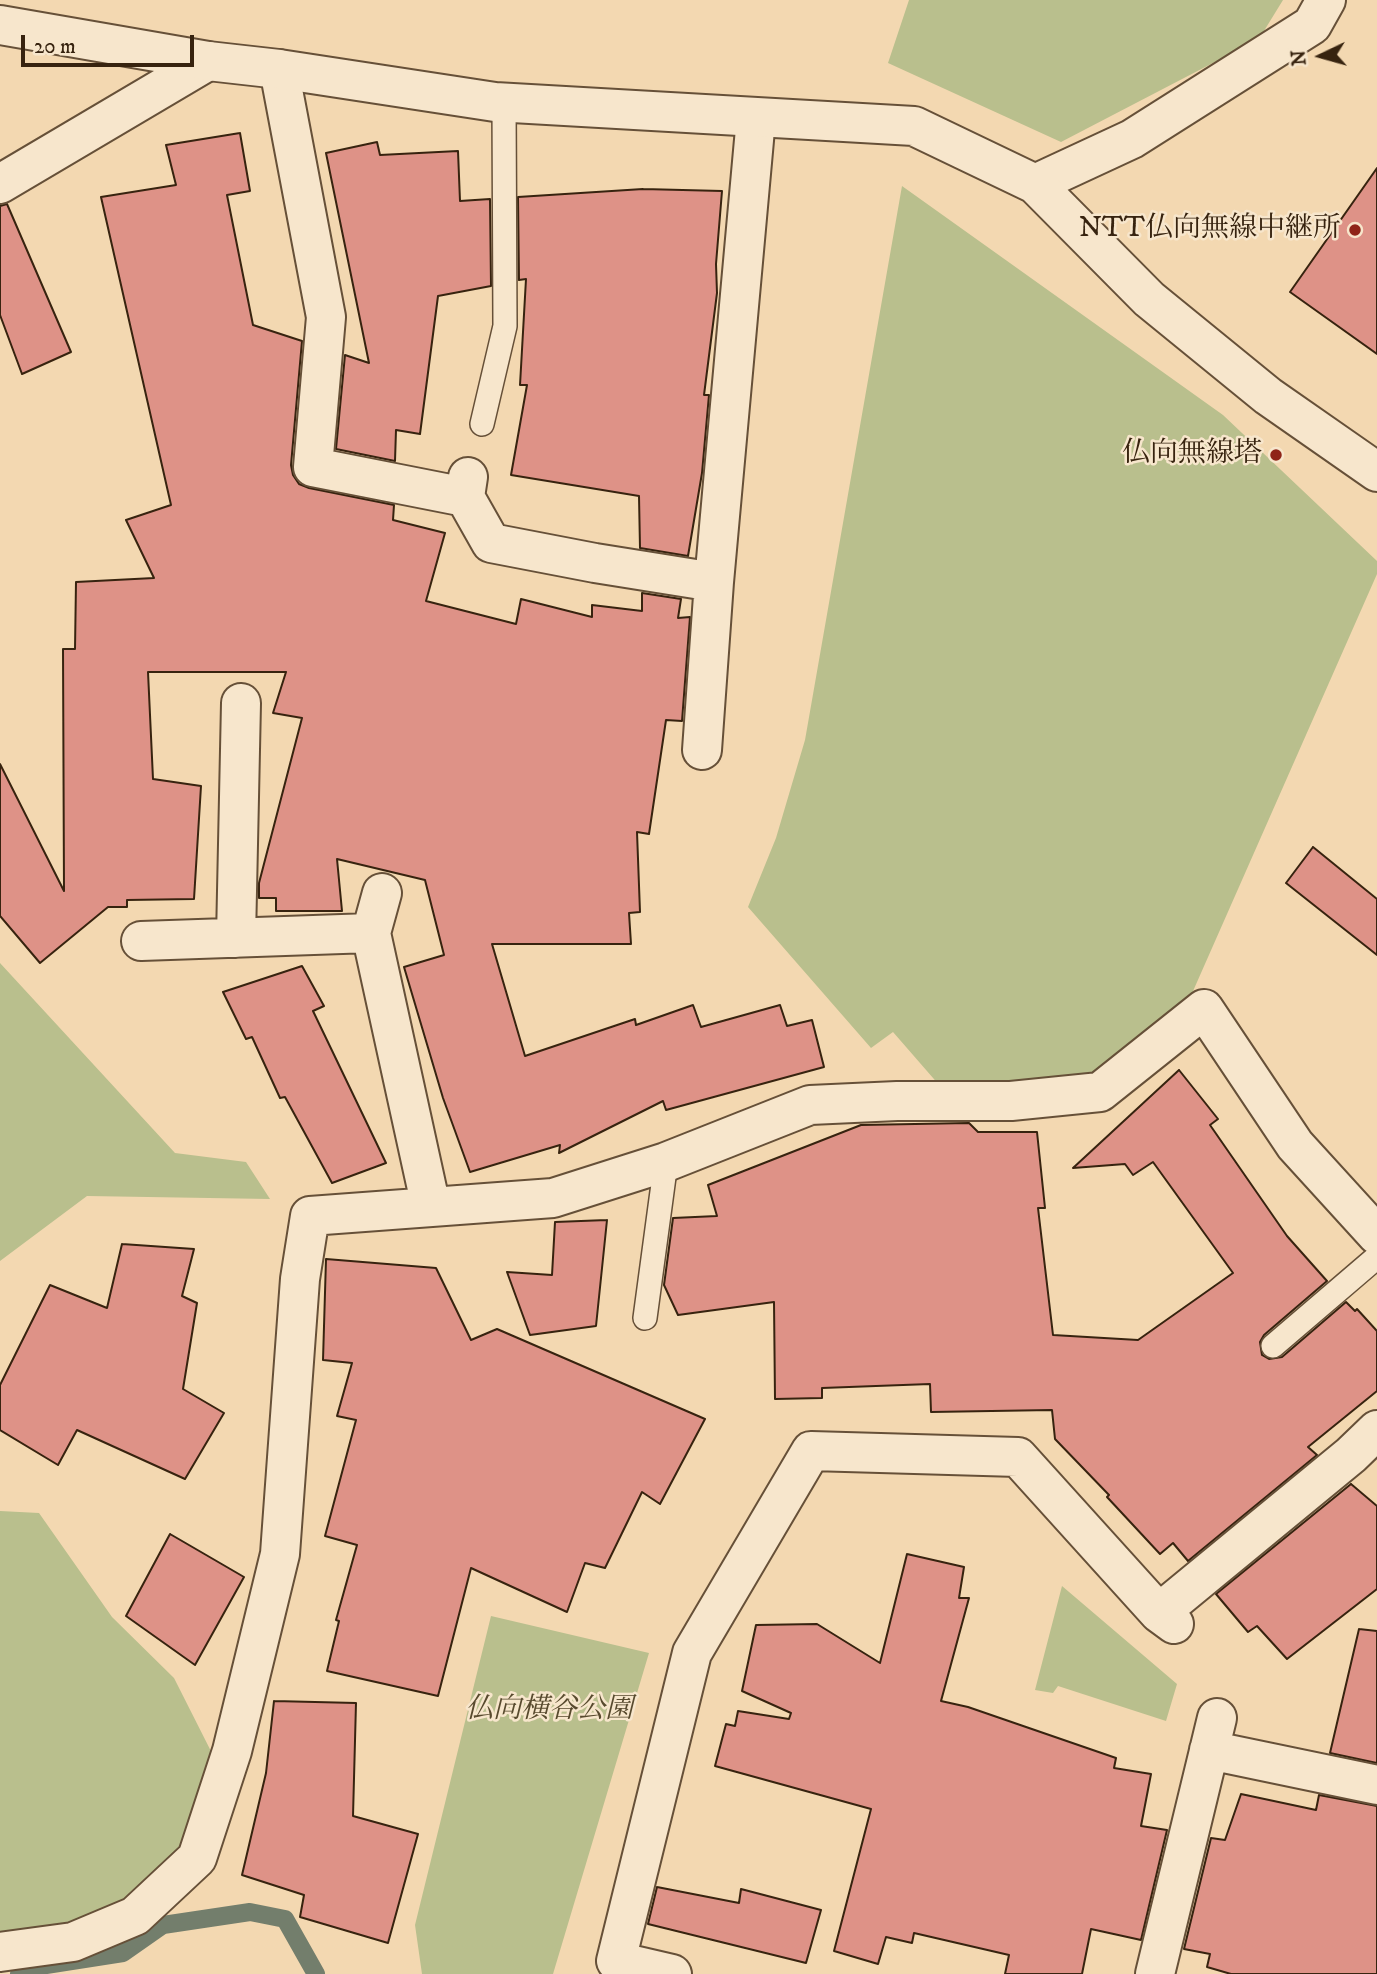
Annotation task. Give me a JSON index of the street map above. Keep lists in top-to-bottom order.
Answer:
{
  "parks": ["仏向横谷公園"],
  "places": ["NTT仏向無線中継所", "仏向無線塔"],
  "scale_bar": "20 m",
  "north": "left"
}
